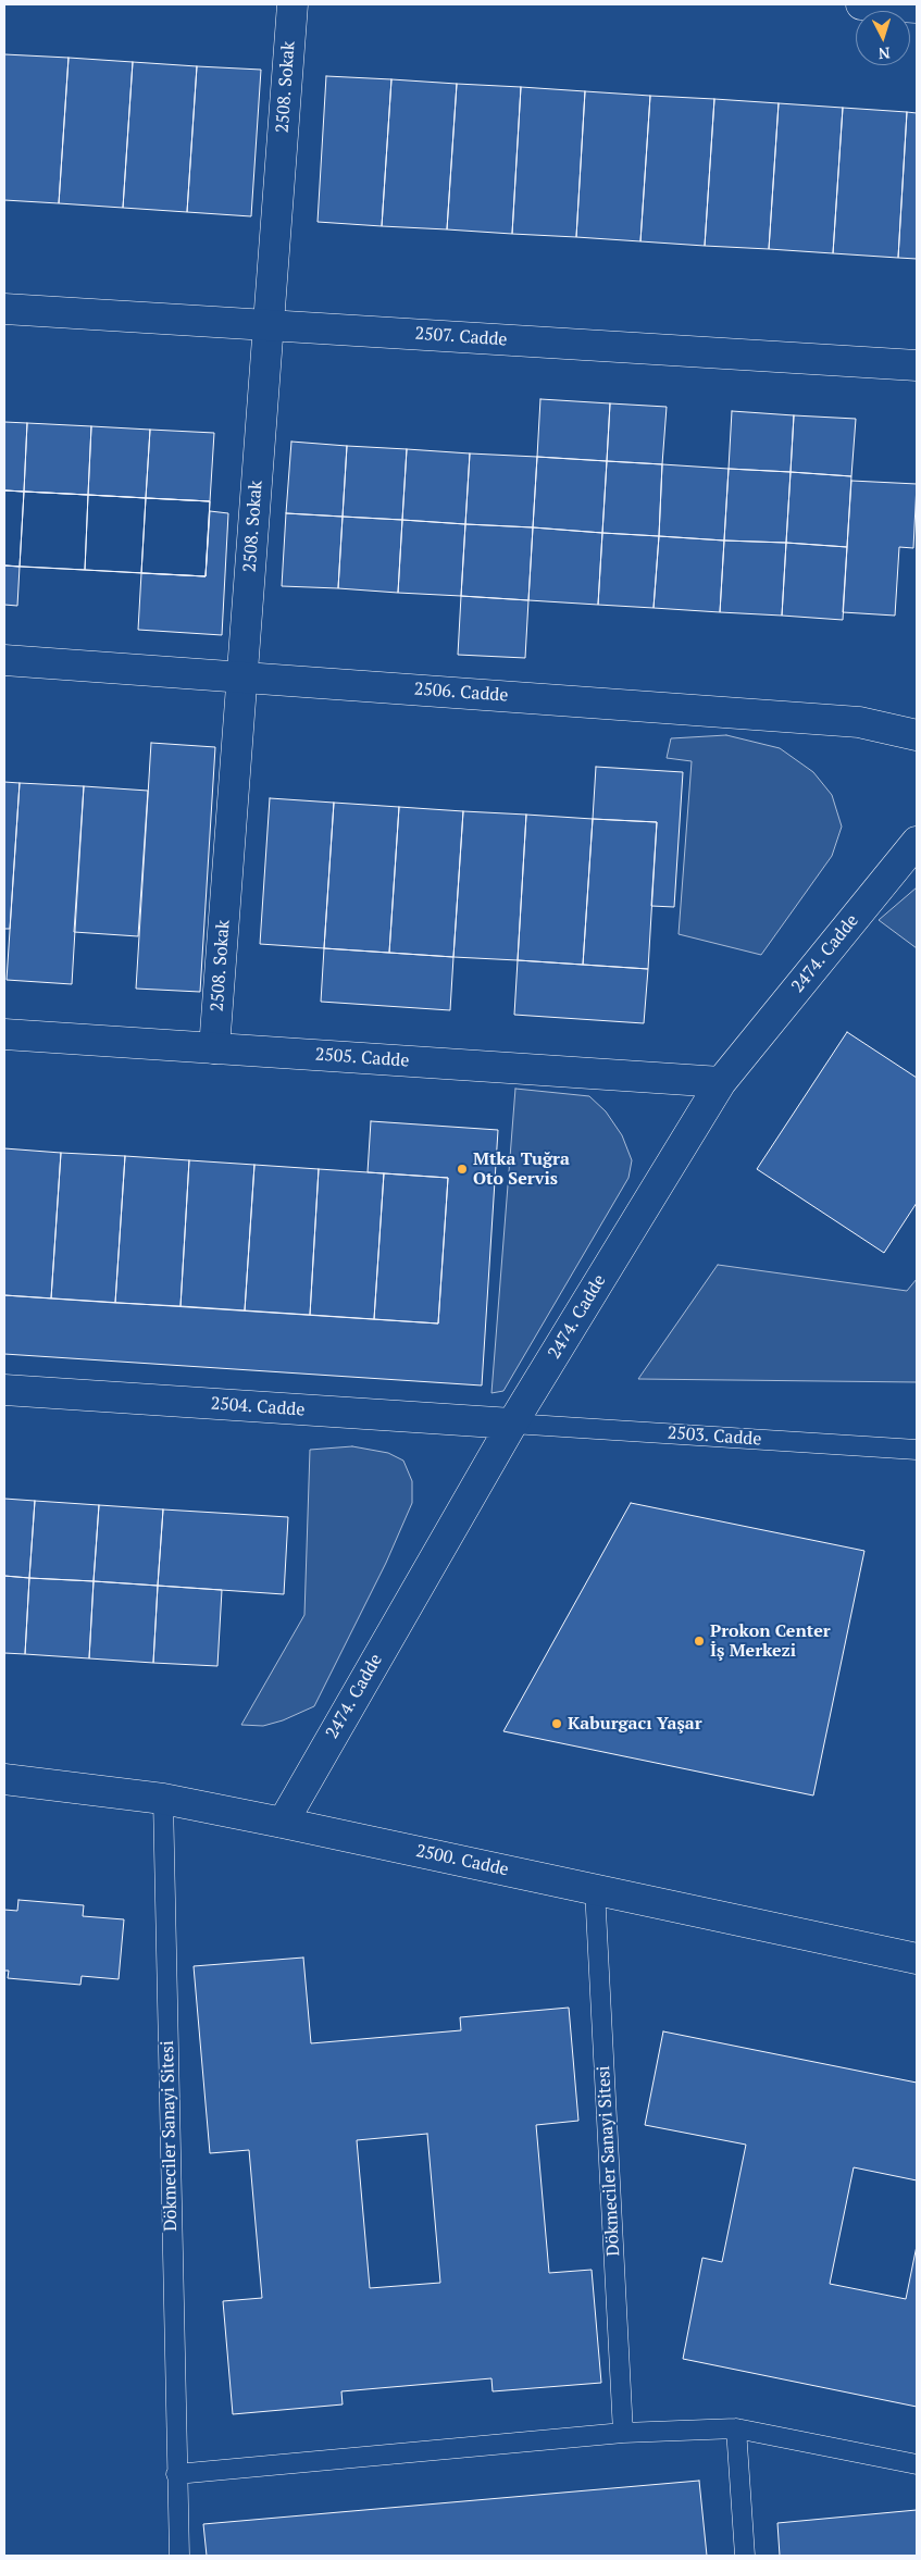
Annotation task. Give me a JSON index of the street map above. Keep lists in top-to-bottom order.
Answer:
{
  "streets": {
    "street": [
      "2508. Sokak",
      "2507. Cadde",
      "2506. Cadde",
      "2474. Cadde",
      "2505. Cadde",
      "2504. Cadde",
      "2500. Cadde"
    ],
    "lane": ["2503. Cadde", "Dökmeciler Sanayi Sitesi"]
  },
  "crossings": [
    ["2508. Sokak", "2507. Cadde"],
    ["2508. Sokak", "2506. Cadde"],
    ["2508. Sokak", "2505. Cadde"],
    ["2474. Cadde", "2505. Cadde"],
    ["2474. Cadde", "2504. Cadde"],
    ["2474. Cadde", "2503. Cadde"],
    ["2474. Cadde", "2500. Cadde"],
    ["2504. Cadde", "2503. Cadde"],
    ["2500. Cadde", "Dökmeciler Sanayi Sitesi"]
  ],
  "places": ["Mtka Tuğra Oto Servis", "Prokon Center İş Merkezi", "Kaburgacı Yaşar"],
  "north": "bottom"
}
